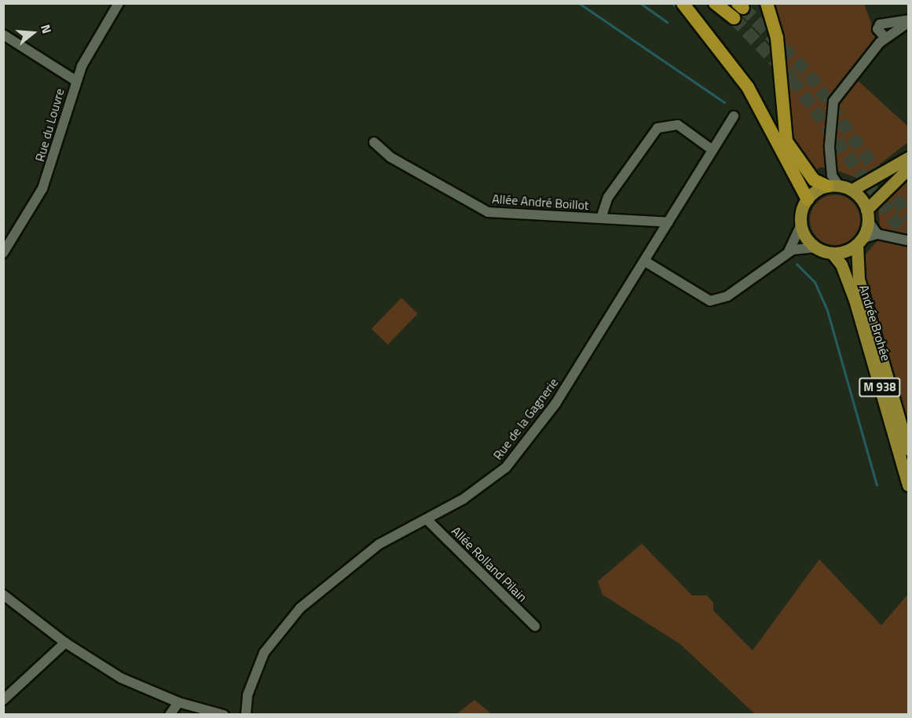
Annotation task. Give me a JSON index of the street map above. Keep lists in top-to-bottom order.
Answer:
{
  "streets": {
    "main road": ["Andrée Brohée", "M 938"],
    "street": [
      "Rue du Louvre",
      "Allée André Boillot",
      "Rue de la Gagnerie",
      "Allée Rolland Pilain"
    ]
  },
  "crossings": [
    ["Allée André Boillot", "Rue de la Gagnerie"],
    ["Andrée Brohée", "M 938"],
    ["Rue de la Gagnerie", "Allée Rolland Pilain"]
  ],
  "north": "right"
}
